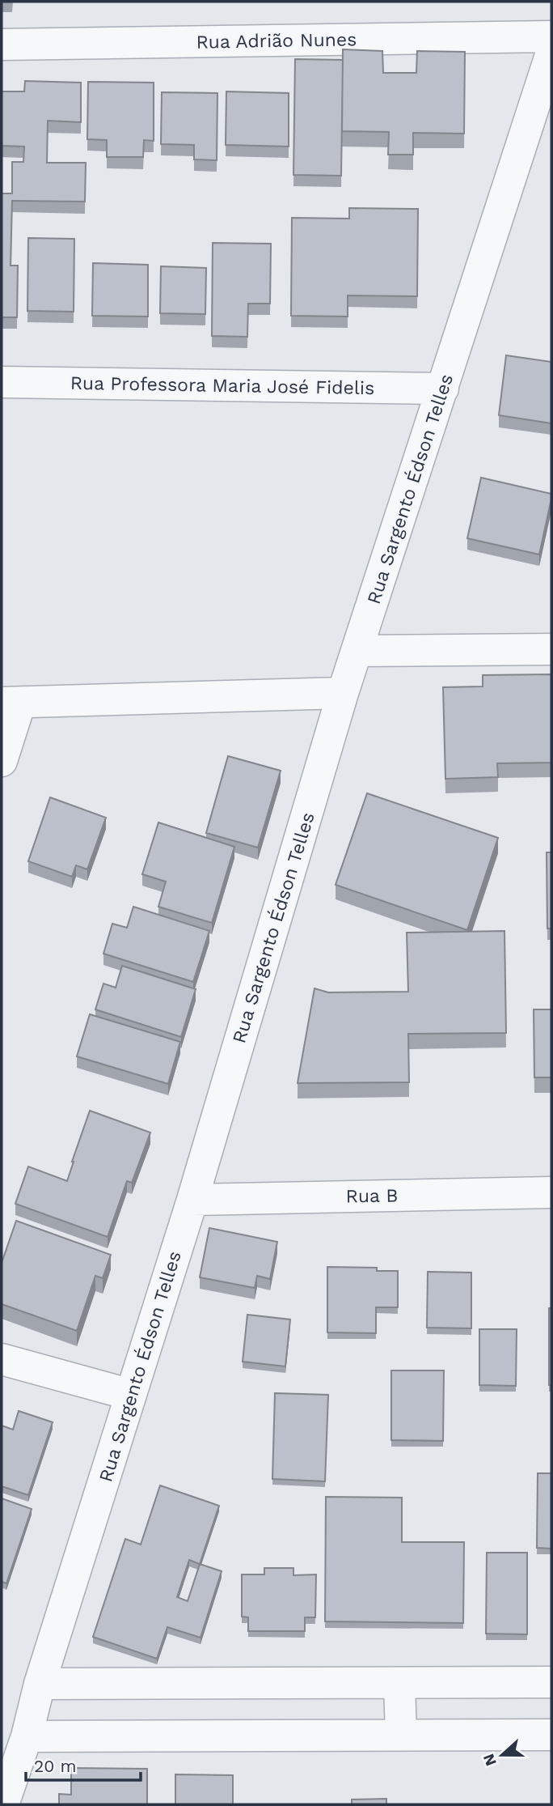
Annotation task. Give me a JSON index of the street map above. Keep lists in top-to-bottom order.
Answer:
{
  "streets": {
    "street": [
      "Rua Adrião Nunes",
      "Rua Professora Maria José Fidelis",
      "Rua Sargento Édson Telles",
      "Rua B"
    ]
  },
  "crossings": [
    ["Rua Professora Maria José Fidelis", "Rua Sargento Édson Telles"],
    ["Rua Sargento Édson Telles", "Rua B"]
  ],
  "scale_bar": "20 m",
  "north": "left"
}
